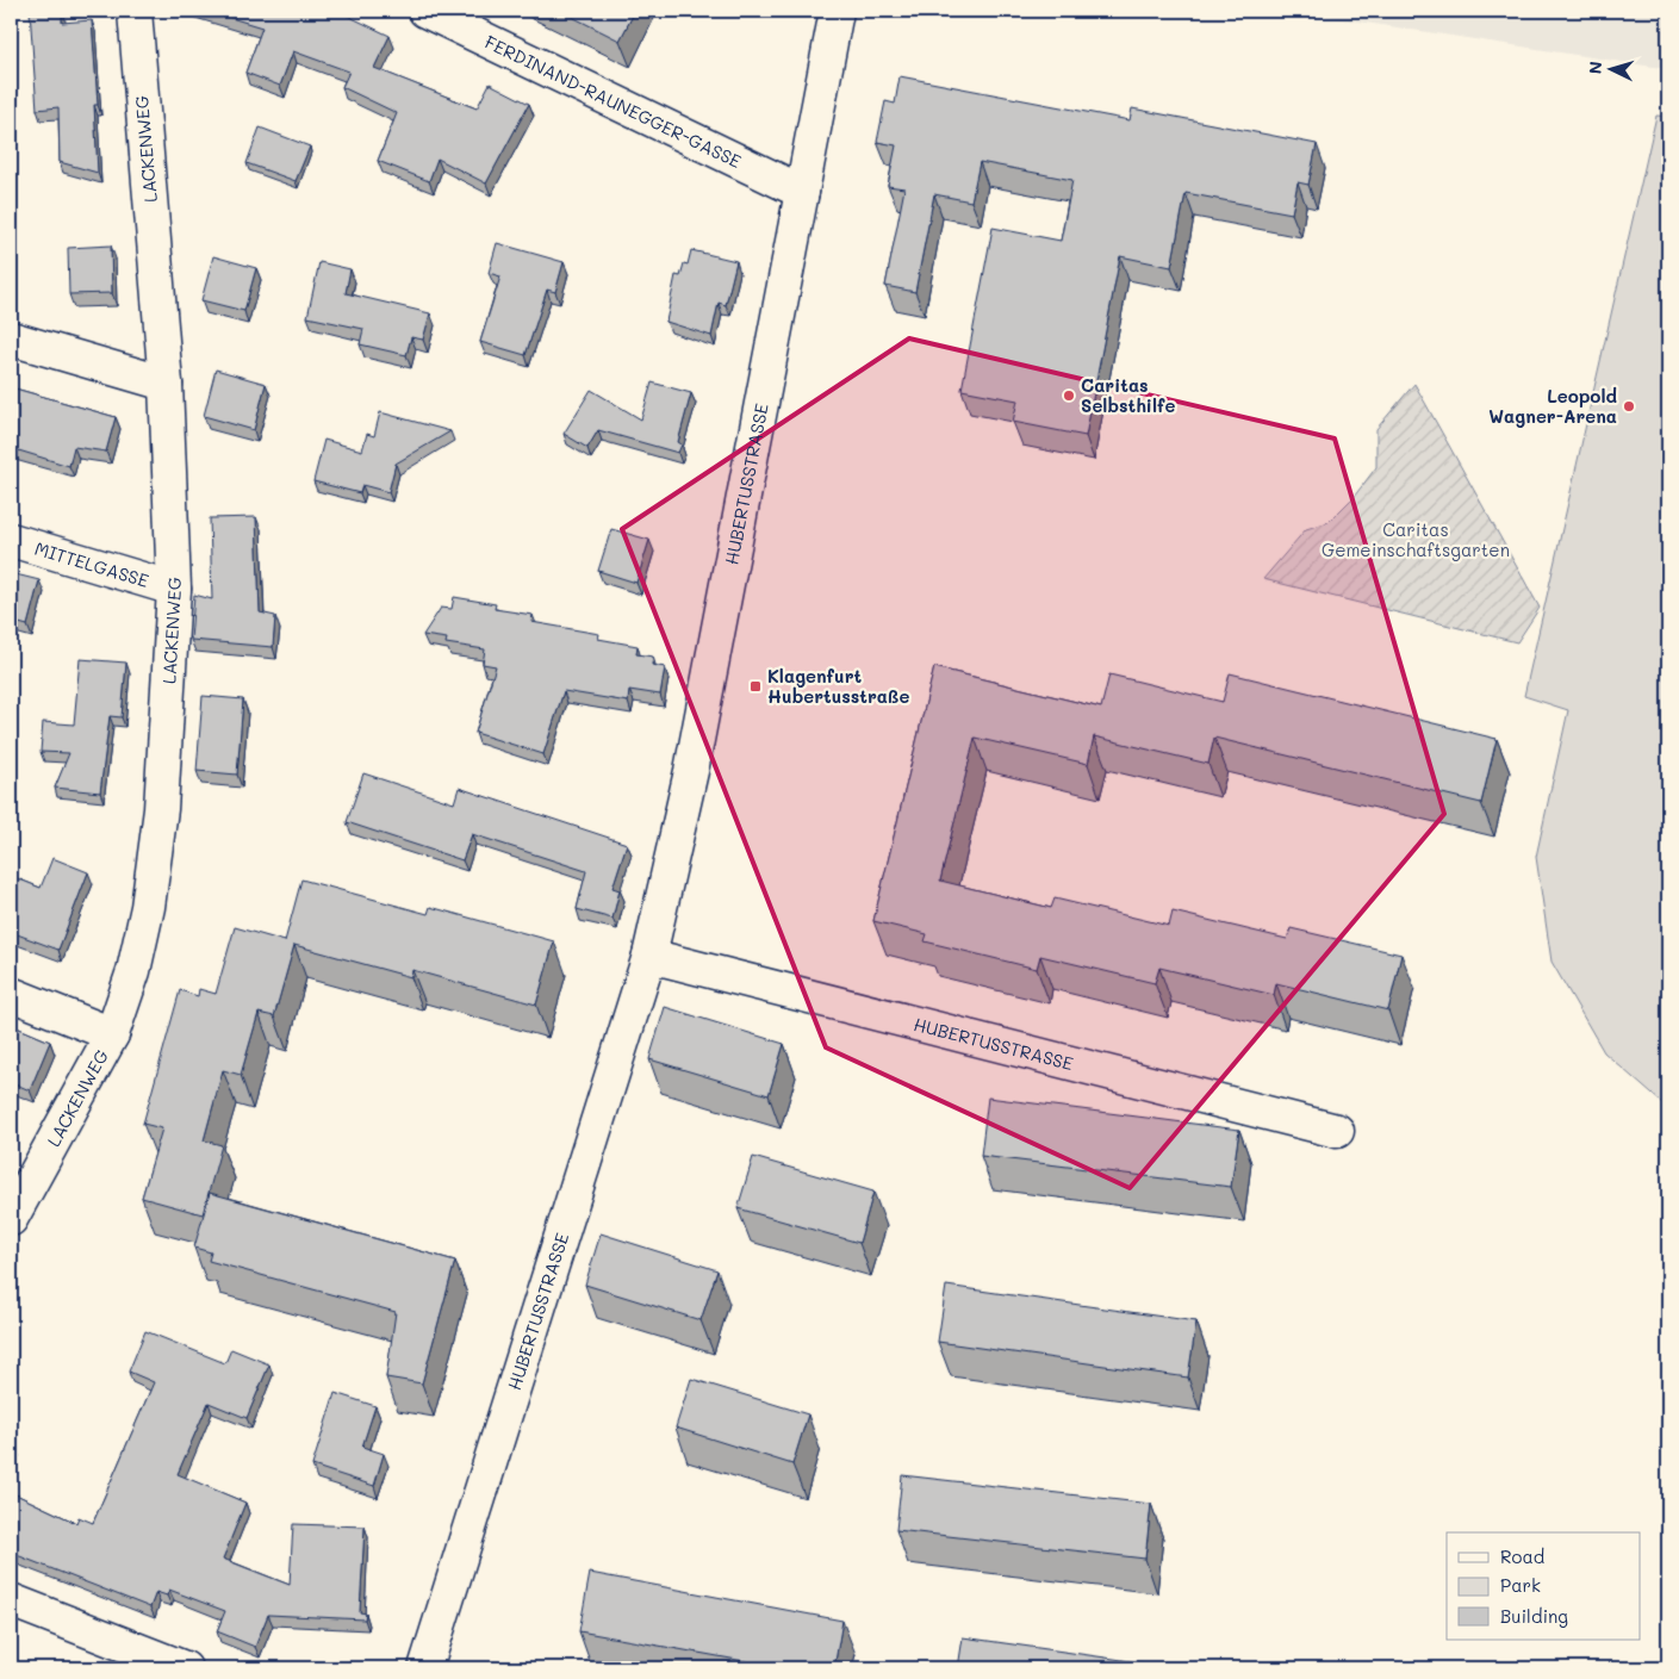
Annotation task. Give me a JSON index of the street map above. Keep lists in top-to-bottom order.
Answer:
{
  "streets": {
    "street": [
      "FERDINAND-RAUNEGGER-GASSE",
      "LACKENWEG",
      "HUBERTUSSTRASSE",
      "MITTELGASSE"
    ]
  },
  "crossings": [
    ["FERDINAND-RAUNEGGER-GASSE", "HUBERTUSSTRASSE"],
    ["LACKENWEG", "MITTELGASSE"]
  ],
  "parks": ["Caritas Gemeinschaftsgarten"],
  "places": {
    "other": ["Caritas Selbsthilfe", "Leopold Wagner-Arena"],
    "transit": ["Klagenfurt Hubertusstraße"]
  },
  "legend": ["Road", "Park", "Building"],
  "north": "left"
}
